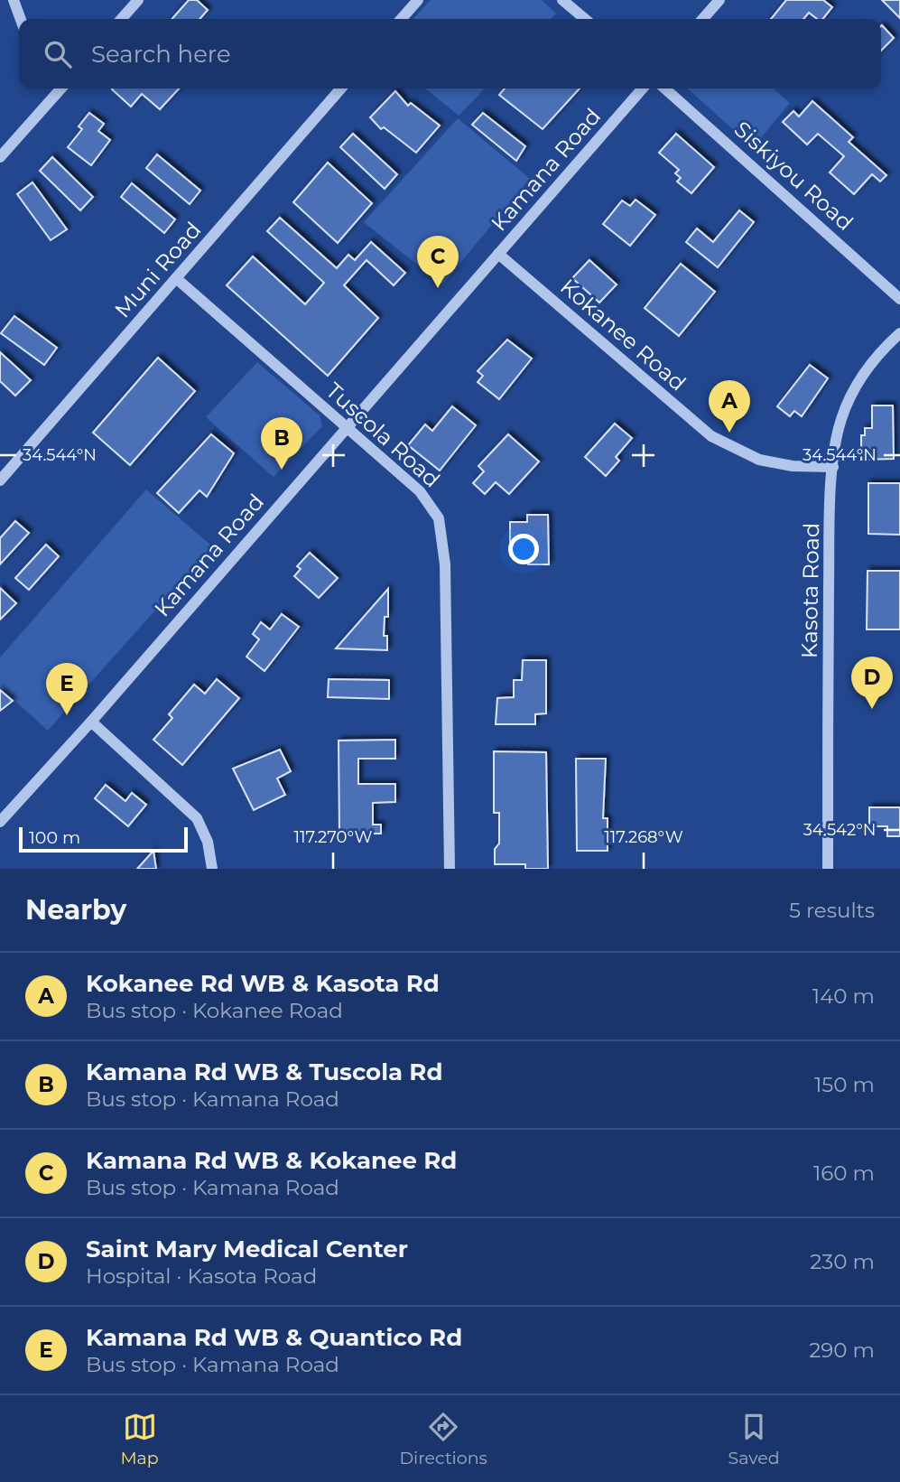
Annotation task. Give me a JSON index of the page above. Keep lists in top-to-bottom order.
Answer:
{
  "streets": {
    "street": [
      "Kamana Road",
      "Siskiyou Road",
      "Muni Road",
      "Kokanee Road",
      "Tuscola Road",
      "Kasota Road"
    ]
  },
  "crossings": [
    ["Kamana Road", "Kokanee Road"],
    ["Kamana Road", "Tuscola Road"],
    ["Muni Road", "Tuscola Road"],
    ["Kokanee Road", "Kasota Road"]
  ],
  "scale_bar": "100 m",
  "page": {
    "search": "Search here",
    "pins": [
      "C",
      "A",
      "B",
      "D",
      "E"
    ],
    "scale": "100 m",
    "heading": ["Nearby", "5 results"],
    "list": [
      {
        "mark": "A",
        "name": "Kokanee Rd WB & Kasota Rd",
        "note": "Bus stop · Kokanee Road",
        "value": "140 m"
      },
      {
        "mark": "B",
        "name": "Kamana Rd WB & Tuscola Rd",
        "note": "Bus stop · Kamana Road",
        "value": "150 m"
      },
      {
        "mark": "C",
        "name": "Kamana Rd WB & Kokanee Rd",
        "note": "Bus stop · Kamana Road",
        "value": "160 m"
      },
      {
        "mark": "D",
        "name": "Saint Mary Medical Center",
        "note": "Hospital · Kasota Road",
        "value": "230 m"
      },
      {
        "mark": "E",
        "name": "Kamana Rd WB & Quantico Rd",
        "note": "Bus stop · Kamana Road",
        "value": "290 m"
      }
    ],
    "nav": ["Map", "Directions", "Saved"]
  },
  "coordinates": [
    "34.544°N",
    "34.542°N",
    "117.270°W",
    "117.268°W"
  ]
}
